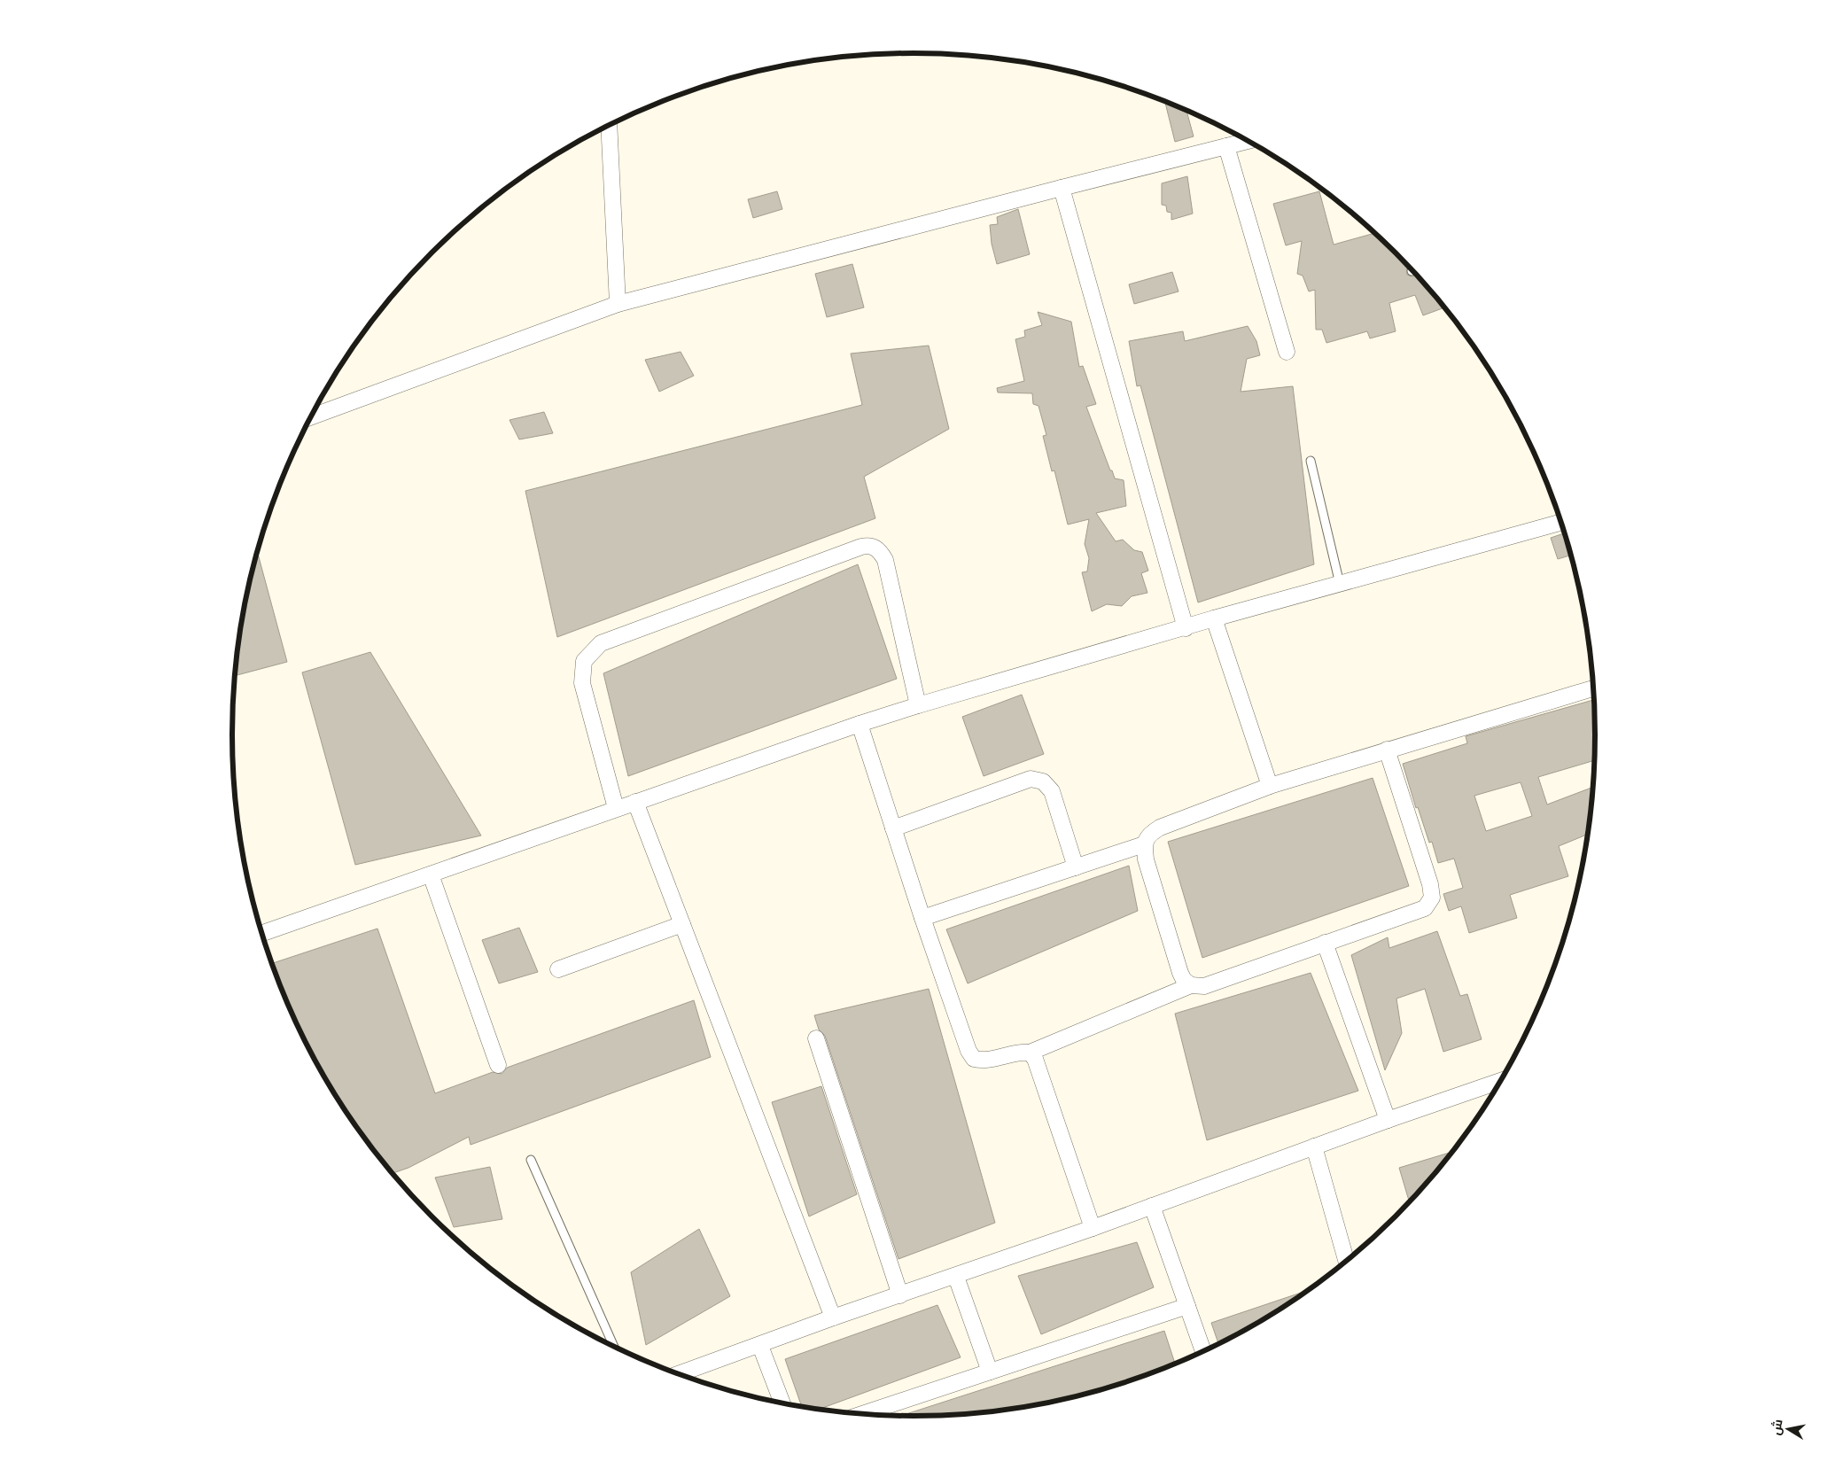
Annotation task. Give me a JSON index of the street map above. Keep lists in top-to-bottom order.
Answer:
{
  "north": "left"
}
